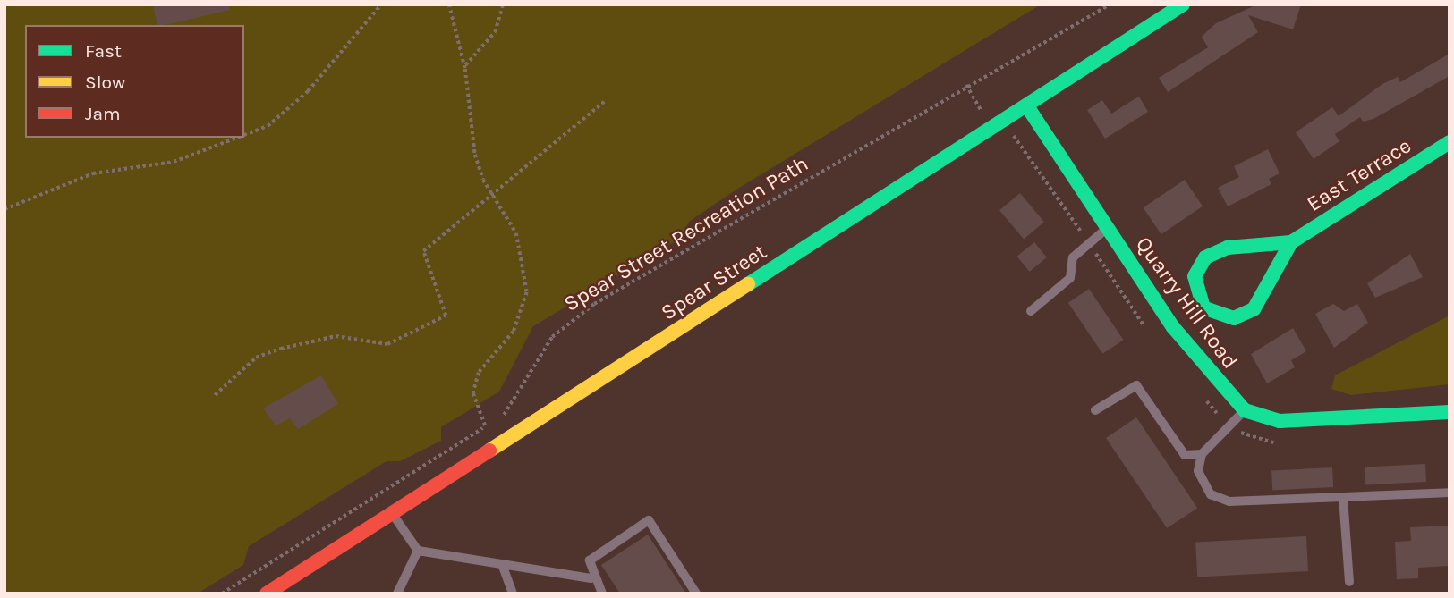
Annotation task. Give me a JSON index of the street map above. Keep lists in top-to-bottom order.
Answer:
{
  "streets": {
    "main road": ["East Terrace", "Spear Street", "Quarry Hill Road"],
    "path": ["Spear Street Recreation Path"]
  },
  "crossings": [
    ["Spear Street", "Quarry Hill Road"]
  ],
  "legend": ["Fast", "Slow", "Jam"]
}
